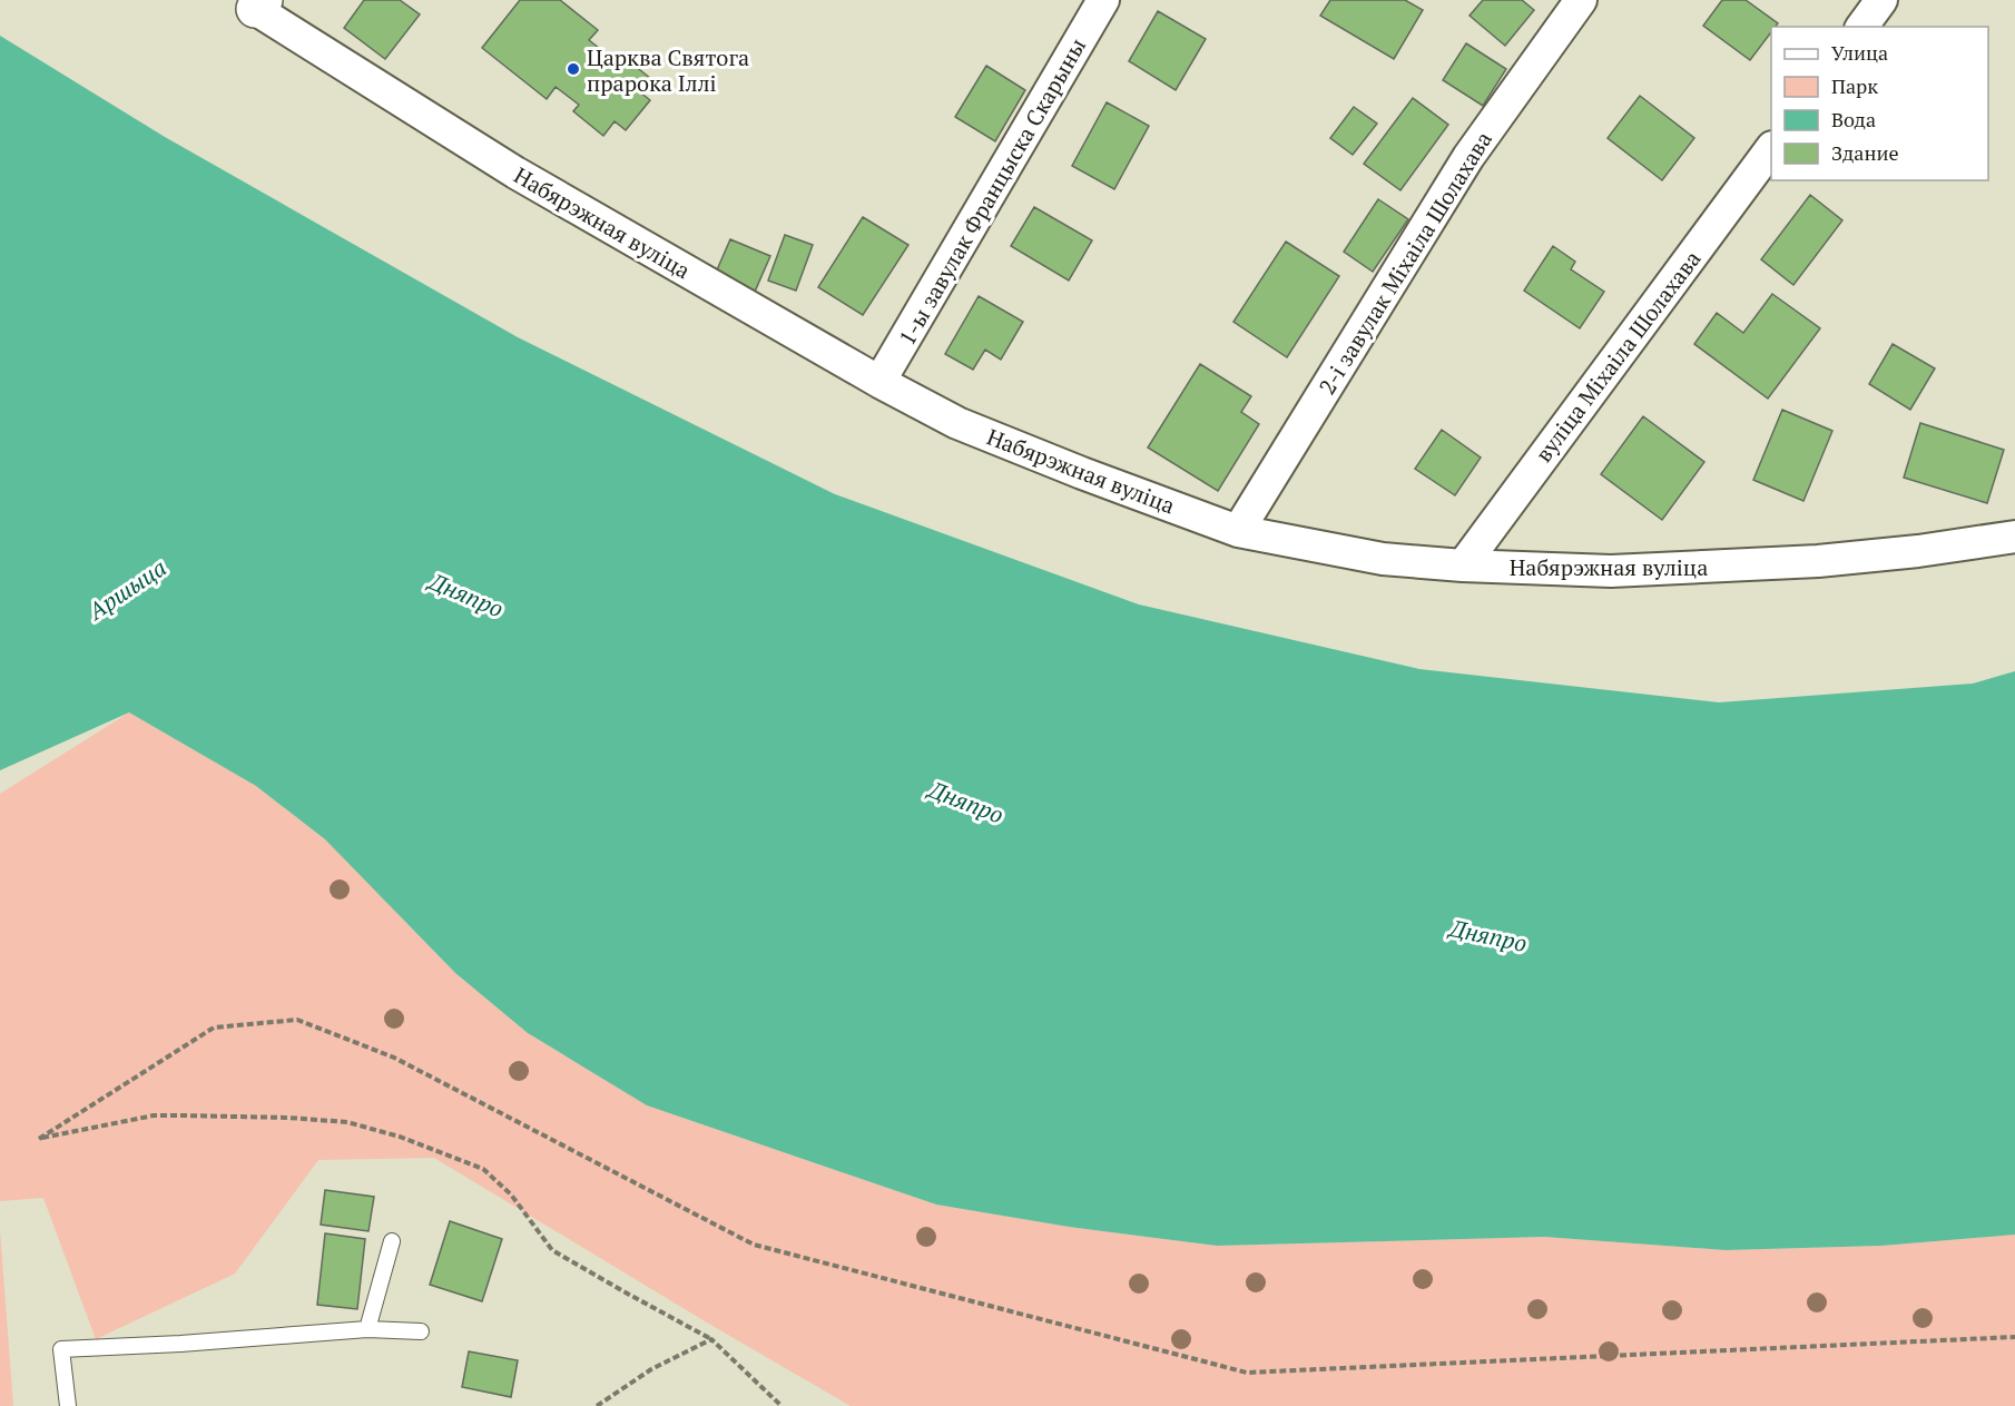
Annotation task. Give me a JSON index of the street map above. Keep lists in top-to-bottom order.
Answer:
{
  "streets": {
    "street": [
      "1-ы завулак Францыска Скарыны",
      "Набярэжная вуліца",
      "2-і завулак Міхаіла Шолахава",
      "вуліца Міхаіла Шолахава"
    ]
  },
  "crossings": [
    ["1-ы завулак Францыска Скарыны", "Набярэжная вуліца"],
    ["Набярэжная вуліца", "2-і завулак Міхаіла Шолахава"],
    ["Набярэжная вуліца", "вуліца Міхаіла Шолахава"]
  ],
  "water": ["Аршыца", "Дняпро"],
  "places": ["Царква Святога прарока Іллі"],
  "legend": [
    "Улица",
    "Парк",
    "Вода",
    "Здание"
  ]
}
